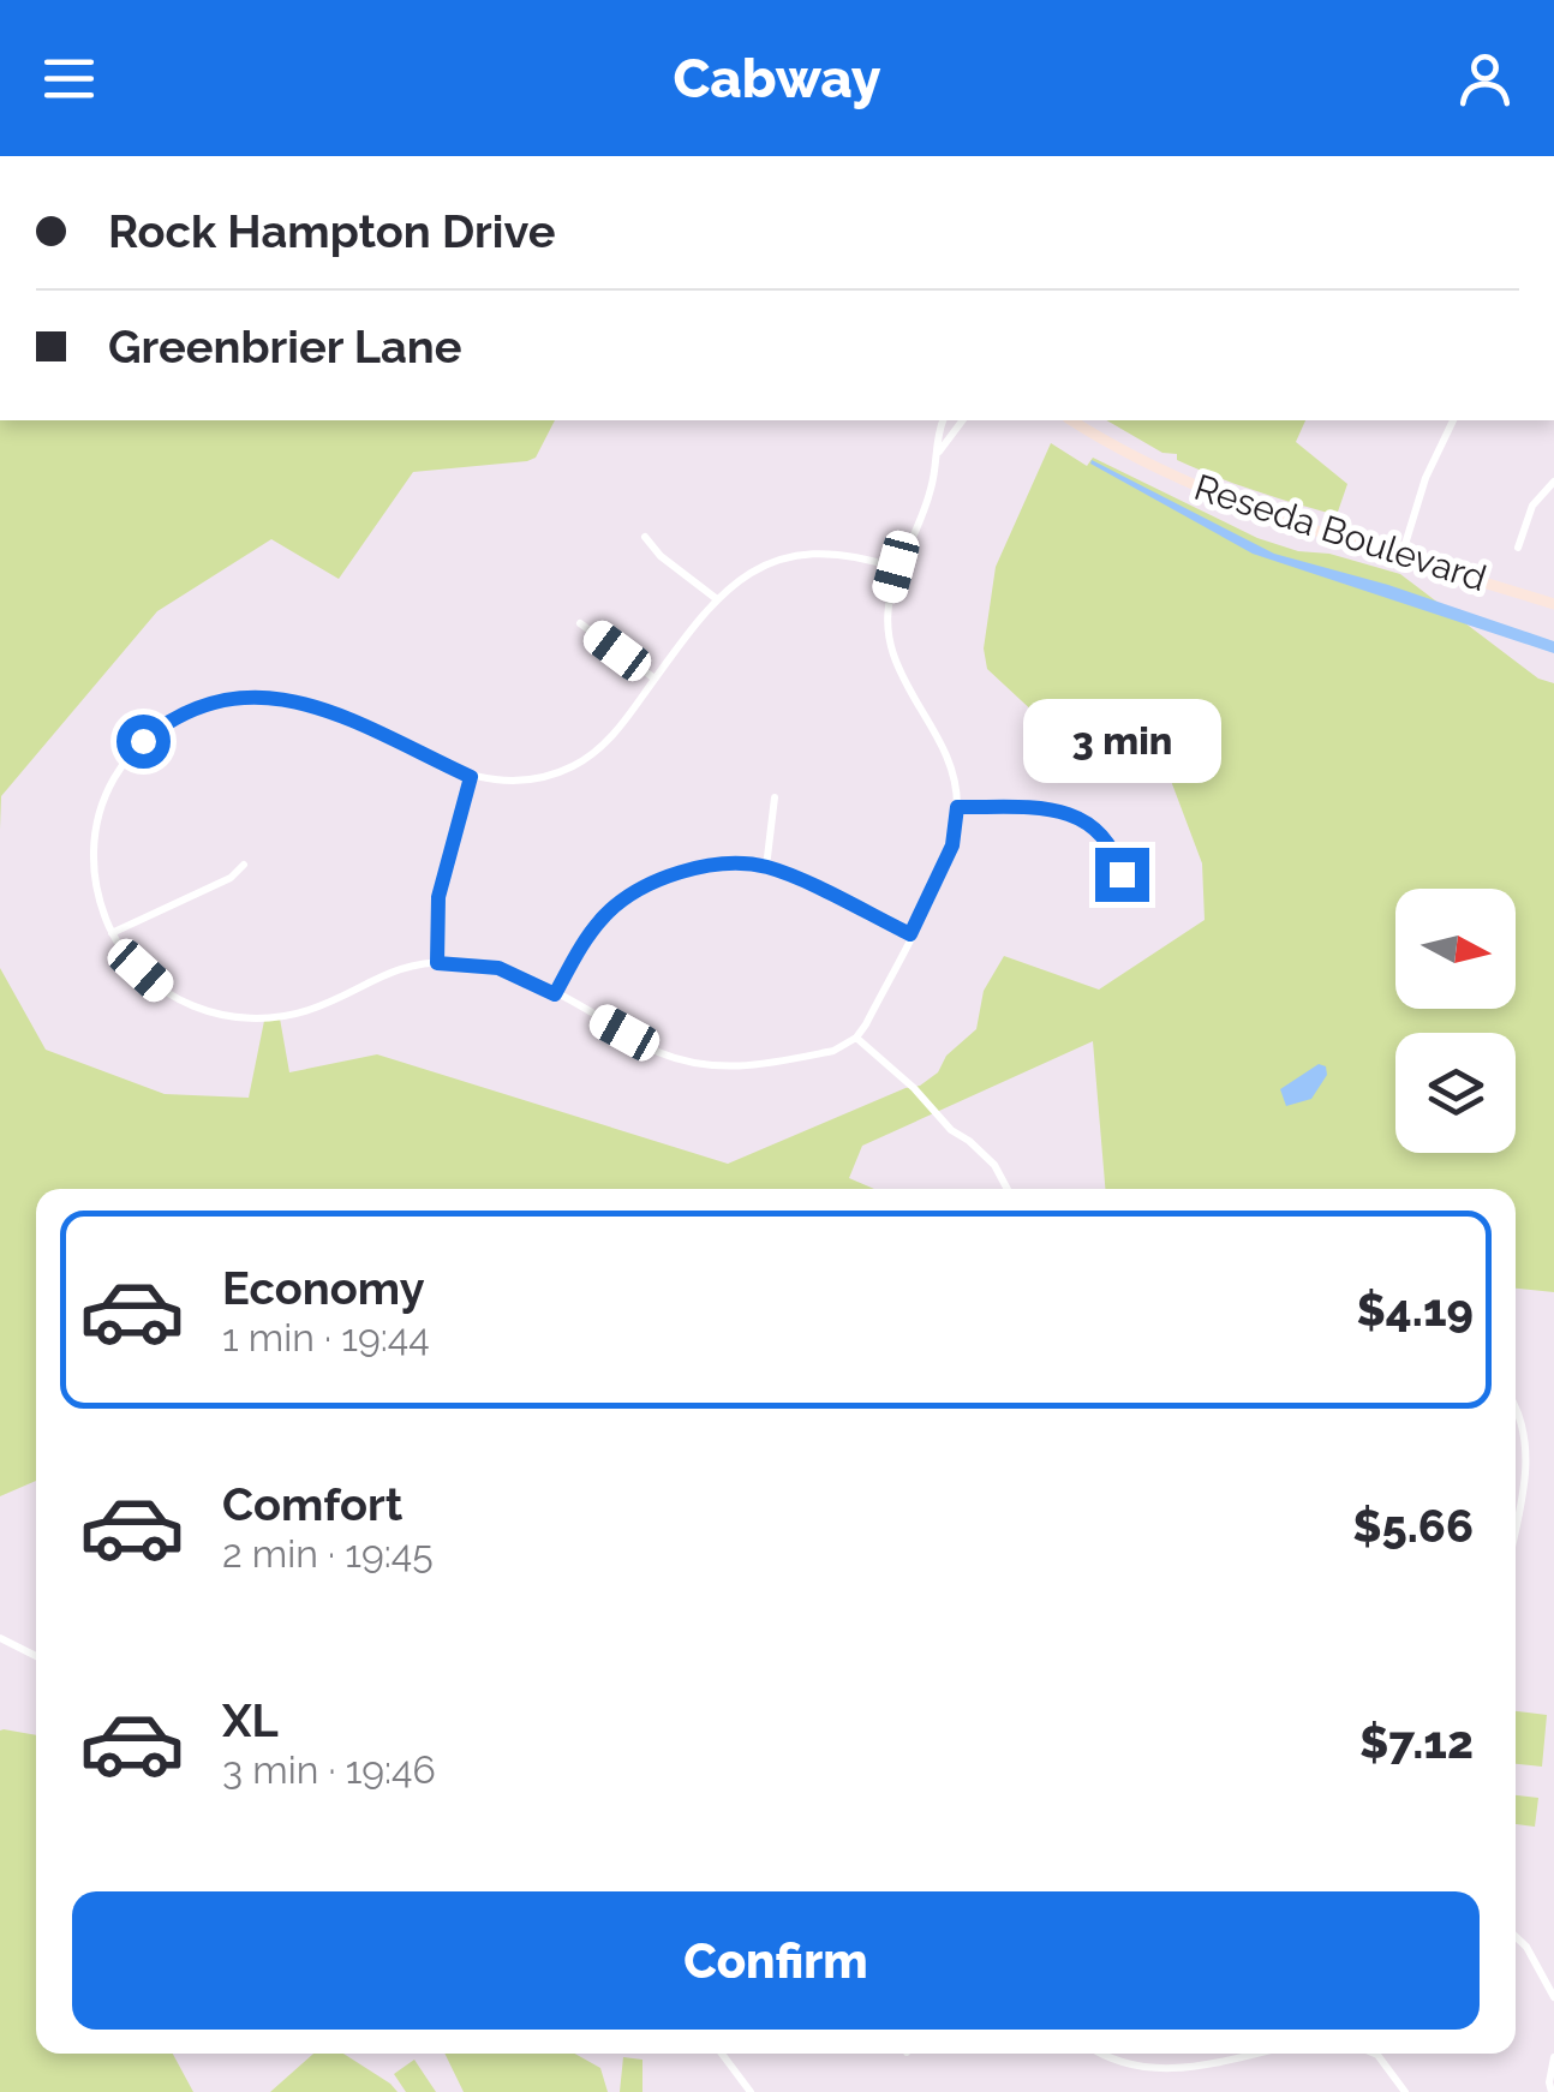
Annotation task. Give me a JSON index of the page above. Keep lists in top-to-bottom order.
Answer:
{
  "streets": {
    "main road": ["Reseda Boulevard"]
  },
  "north": "right",
  "page": {
    "header": "Cabway",
    "banner": ["Rock Hampton Drive", "Greenbrier Lane"],
    "bubble": "3 min",
    "list": [
      {
        "name": "Economy",
        "note": "1 min · 19:44",
        "value": "$4.19"
      },
      {
        "name": "Comfort",
        "note": "2 min · 19:45",
        "value": "$5.66"
      },
      {
        "name": "XL",
        "note": "3 min · 19:46",
        "value": "$7.12"
      }
    ],
    "buttons": "Confirm"
  }
}
